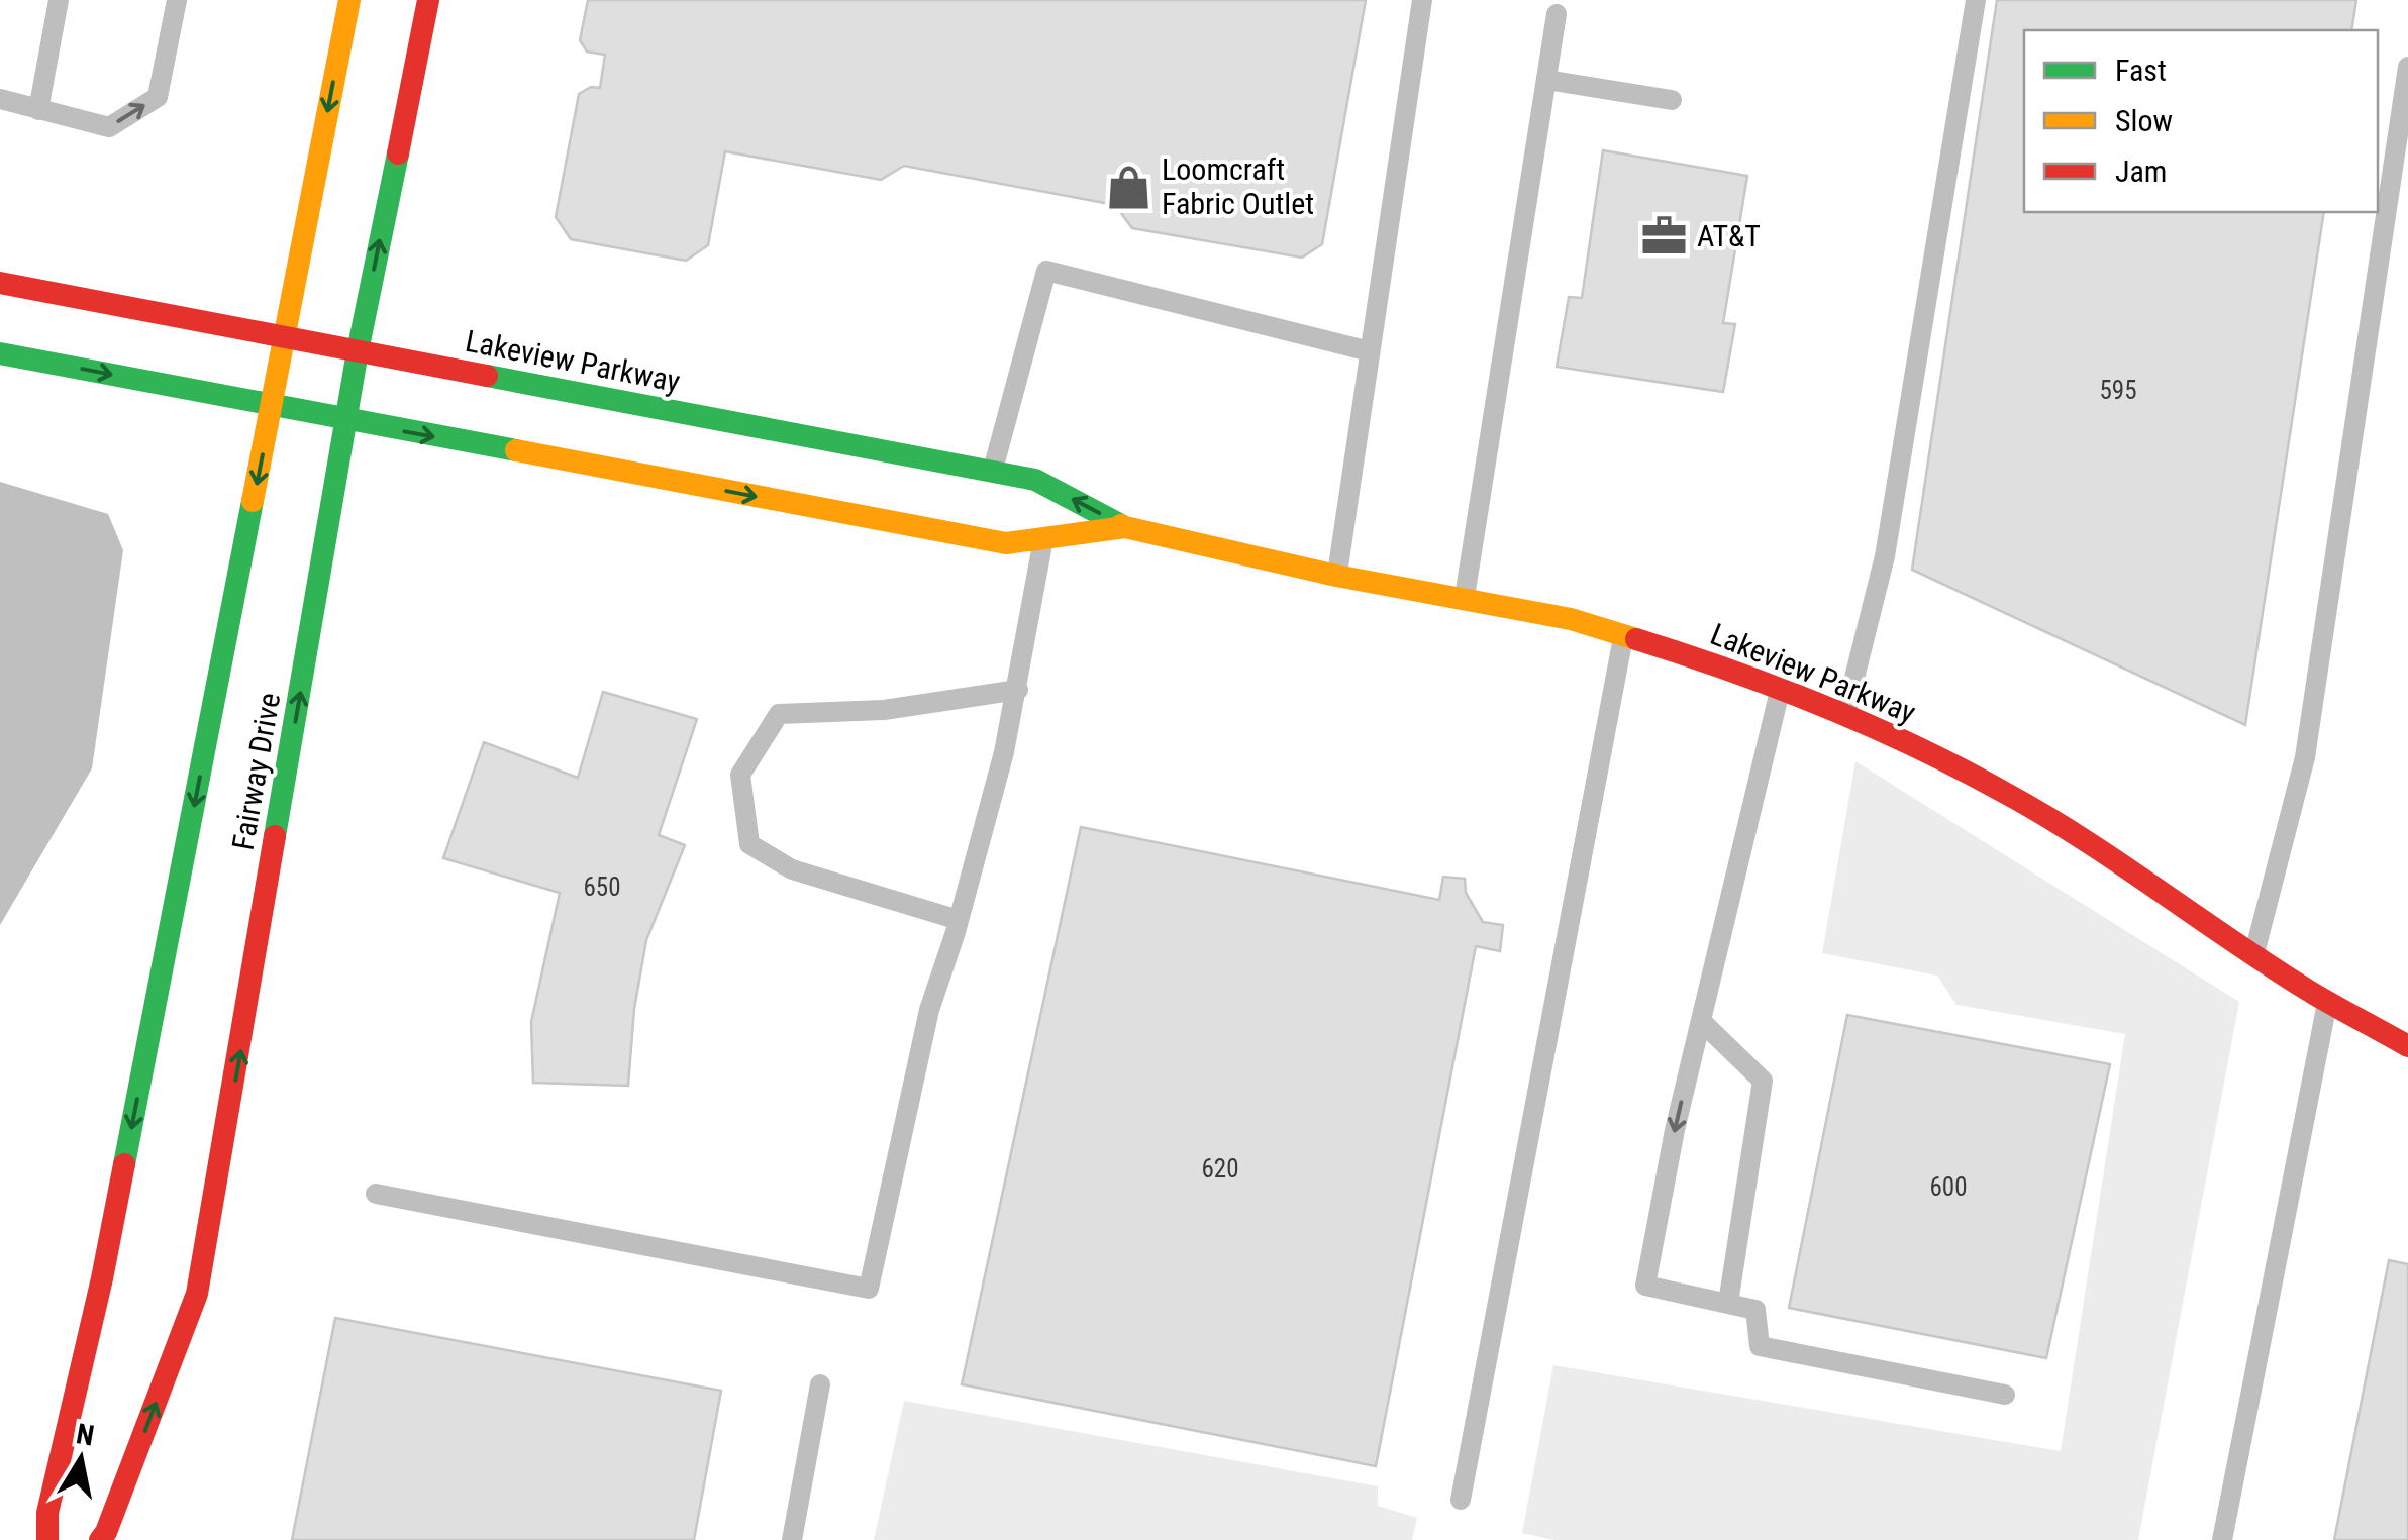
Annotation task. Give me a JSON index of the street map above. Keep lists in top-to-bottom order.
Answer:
{
  "streets": {
    "street": ["Lakeview Parkway", "Fairway Drive"]
  },
  "crossings": [
    ["Lakeview Parkway", "Fairway Drive"]
  ],
  "places": {
    "shop": ["Loomcraft Fabric Outlet"],
    "office": ["AT&T"]
  },
  "house_numbers": [
    "595",
    "650",
    "620",
    "600"
  ],
  "legend": ["Fast", "Slow", "Jam"],
  "north": "top"
}
